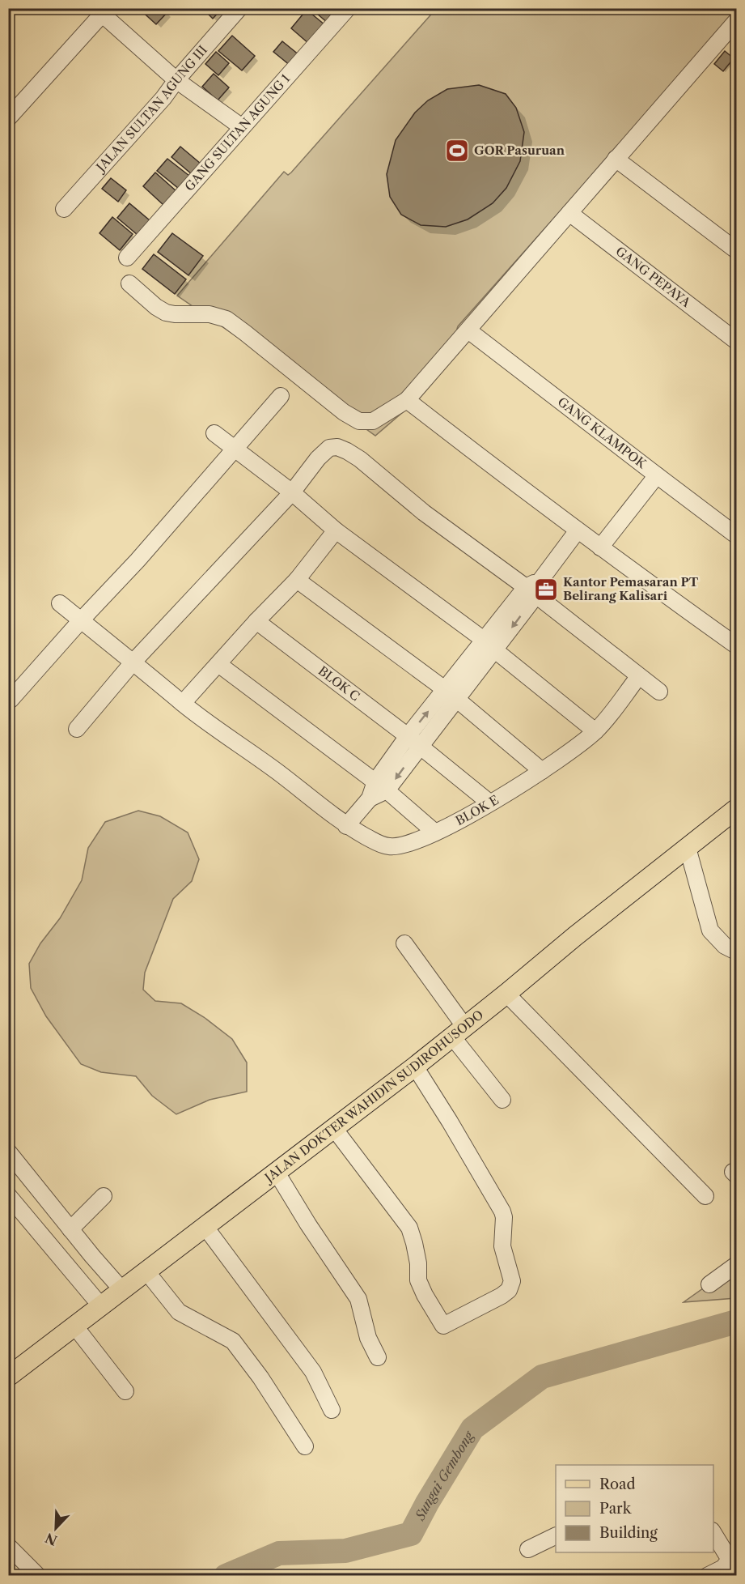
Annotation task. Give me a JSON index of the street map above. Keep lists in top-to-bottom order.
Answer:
{
  "streets": {
    "main road": ["JALAN DOKTER WAHIDIN SUDIROHUSODO"],
    "street": [
      "JALAN SULTAN AGUNG III",
      "GANG SULTAN AGUNG 1",
      "GANG PEPAYA",
      "GANG KLAMPOK",
      "BLOK C",
      "BLOK E"
    ]
  },
  "crossings": [
    ["BLOK C", "BLOK E"]
  ],
  "water": ["Sungai Gembong"],
  "places": {
    "sports": ["GOR Pasuruan"],
    "office": ["Kantor Pemasaran PT Belirang Kalisari"]
  },
  "legend": ["Road", "Park", "Building"],
  "north": "bottom left"
}
